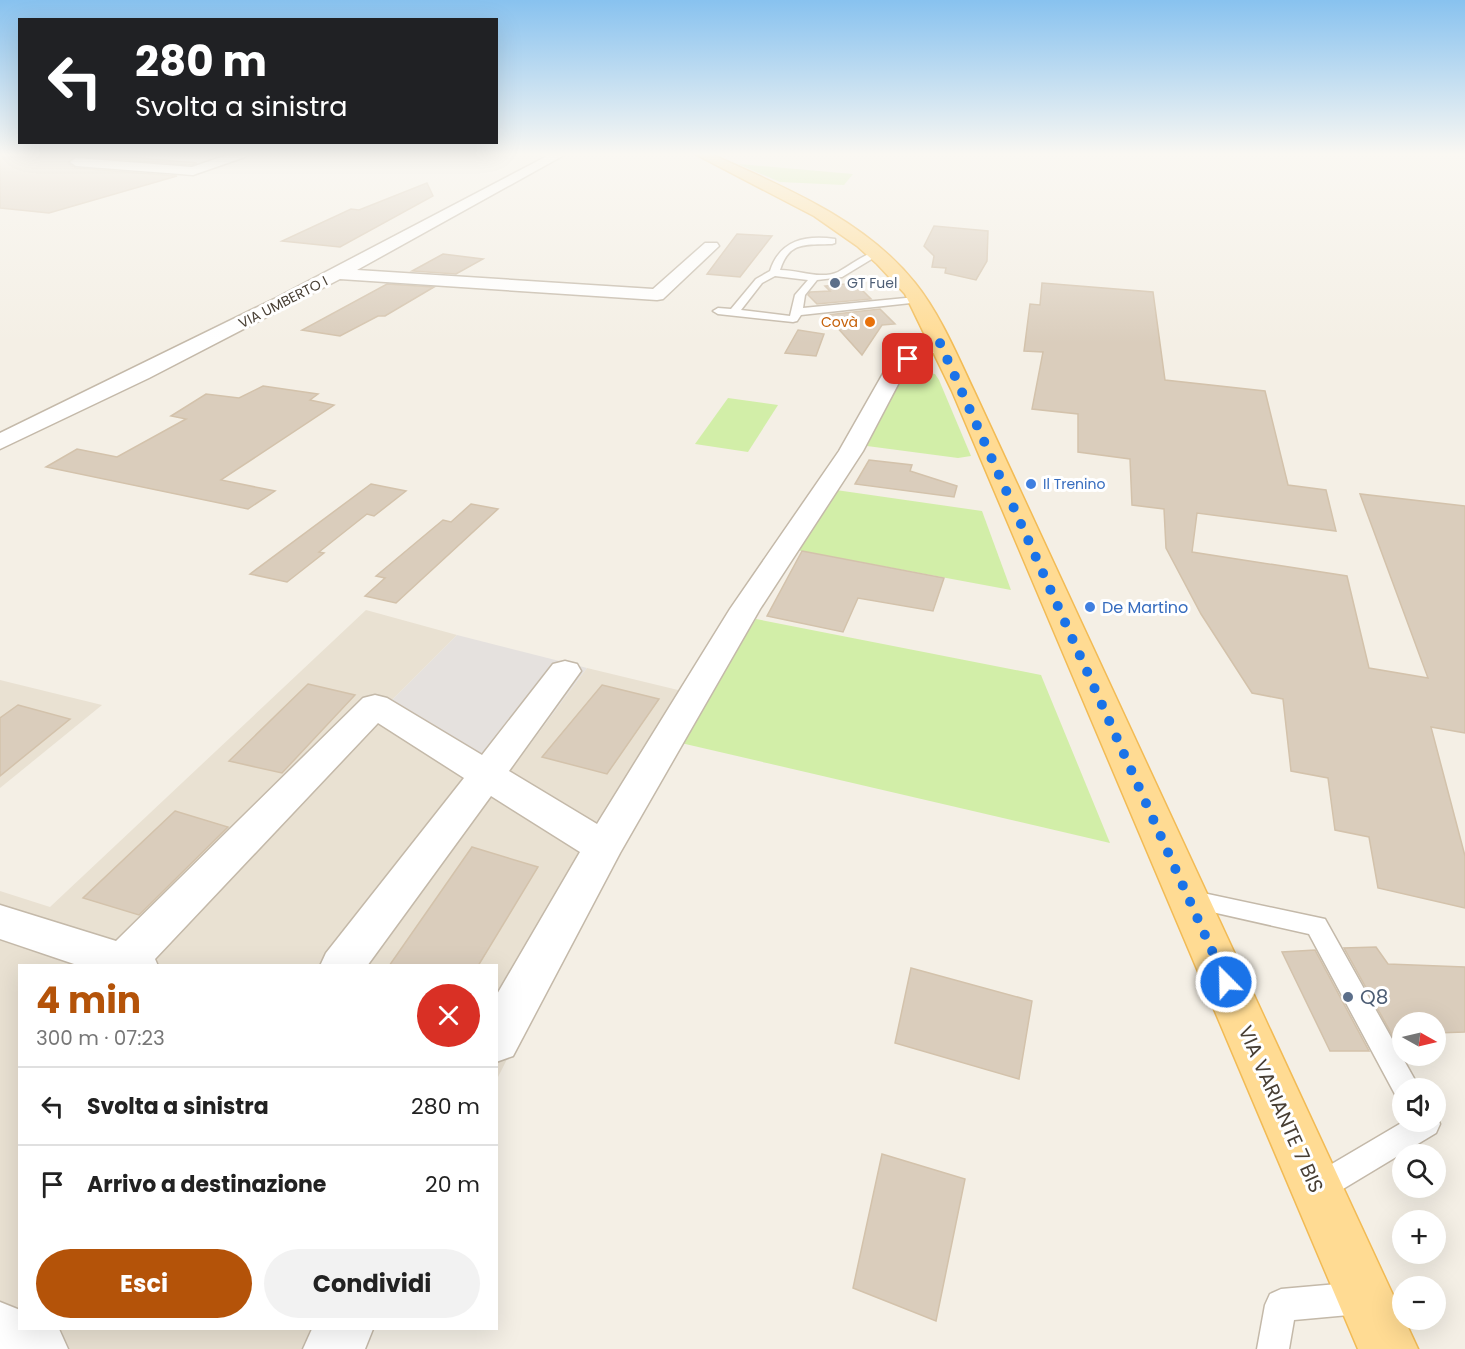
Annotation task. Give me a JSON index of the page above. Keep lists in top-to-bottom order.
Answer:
{
  "streets": {
    "main road": ["VIA VARIANTE 7 BIS"],
    "street": ["VIA UMBERTO I"]
  },
  "places": [
    "GT Fuel",
    "Covà",
    "Il Trenino",
    "De Martino",
    "Q8"
  ],
  "north": "right",
  "page": {
    "turn": ["280 m", "Svolta a sinistra"],
    "heading": ["4 min", "300 m · 07:23"],
    "map_buttons": ["+", "−"],
    "list": [
      {
        "name": "Svolta a sinistra",
        "value": "280 m"
      },
      {
        "name": "Arrivo a destinazione",
        "value": "20 m"
      }
    ],
    "buttons": ["Esci", "Condividi"]
  }
}
